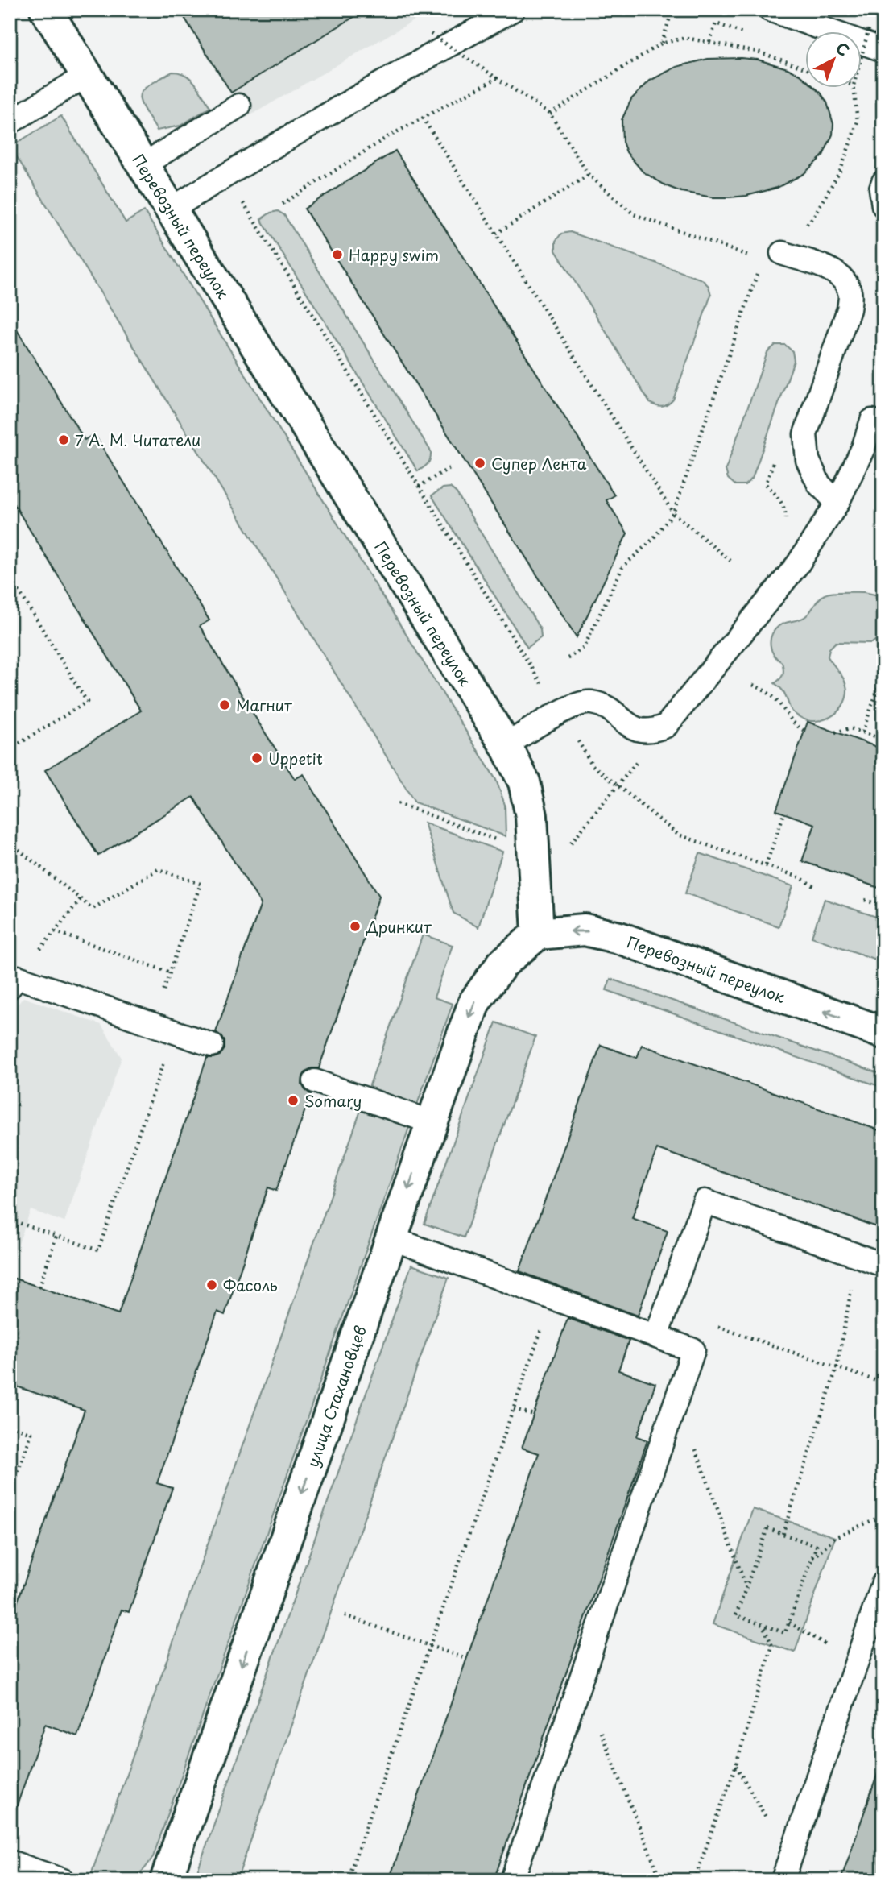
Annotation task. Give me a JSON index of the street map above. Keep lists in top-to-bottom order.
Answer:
{
  "streets": {
    "street": ["Перевозный переулок", "улица Стахановцев"]
  },
  "crossings": [
    ["Перевозный переулок", "улица Стахановцев"]
  ],
  "one_way": ["улица Стахановцев"],
  "places": [
    "Happy swim",
    "7 А. М. Читатели",
    "Супер Лента",
    "Магнит",
    "Uppetit",
    "Дринкит",
    "Somary",
    "Фасоль"
  ],
  "north": "top right"
}
